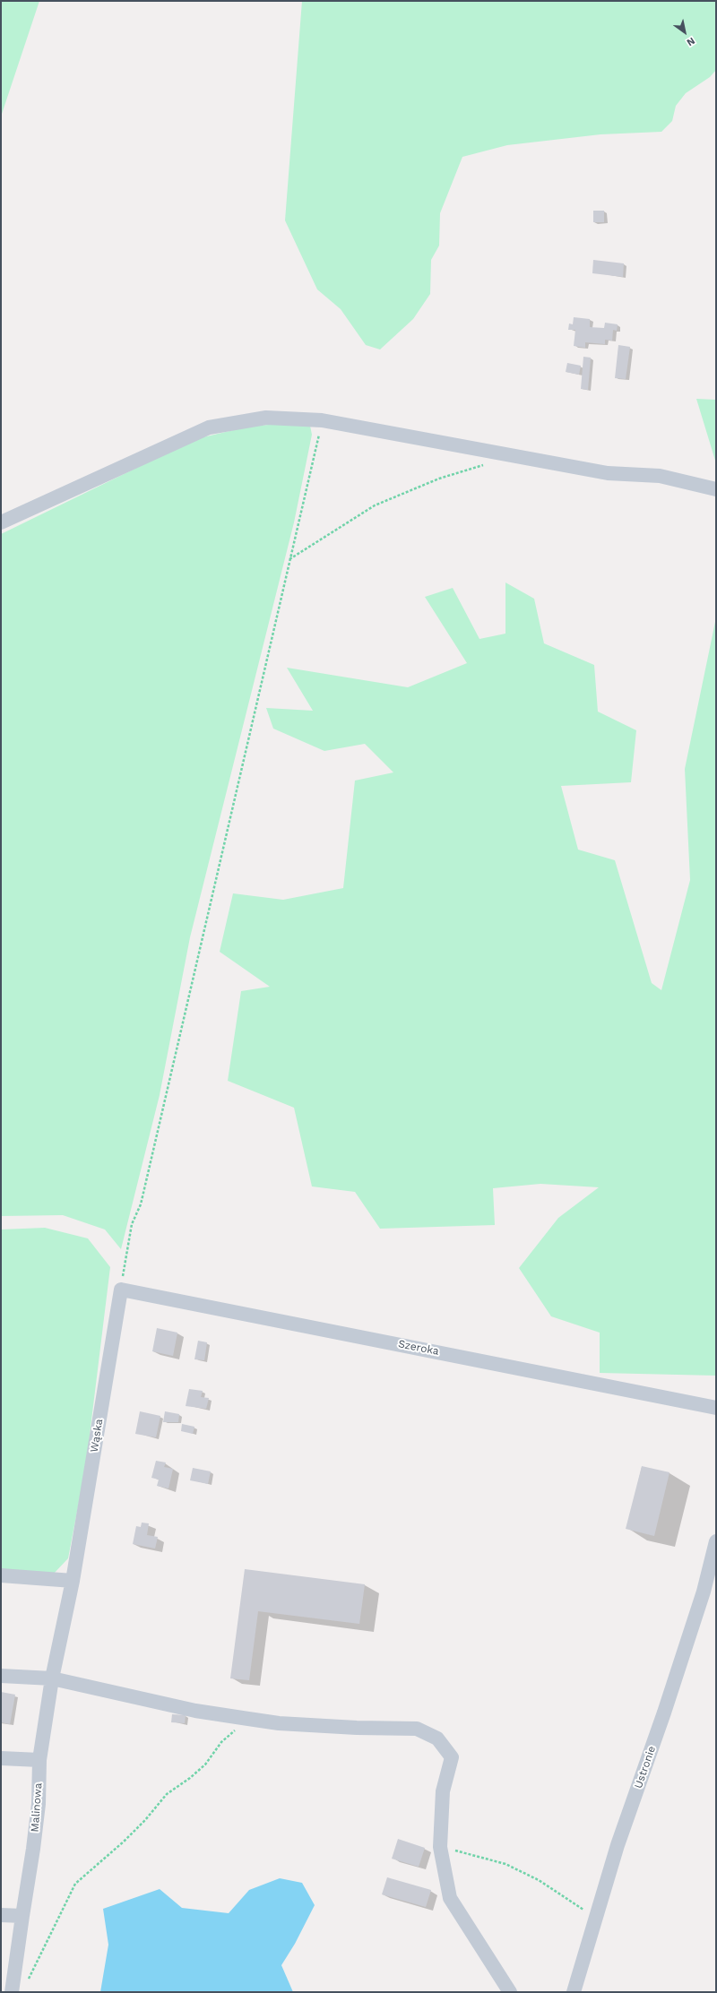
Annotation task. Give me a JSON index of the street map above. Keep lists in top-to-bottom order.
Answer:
{
  "streets": {
    "street": [
      "Szeroka",
      "Wąska",
      "Ustronie",
      "Malinowa"
    ]
  },
  "crossings": [
    ["Szeroka", "Wąska"],
    ["Wąska", "Malinowa"]
  ],
  "north": "bottom right"
}
